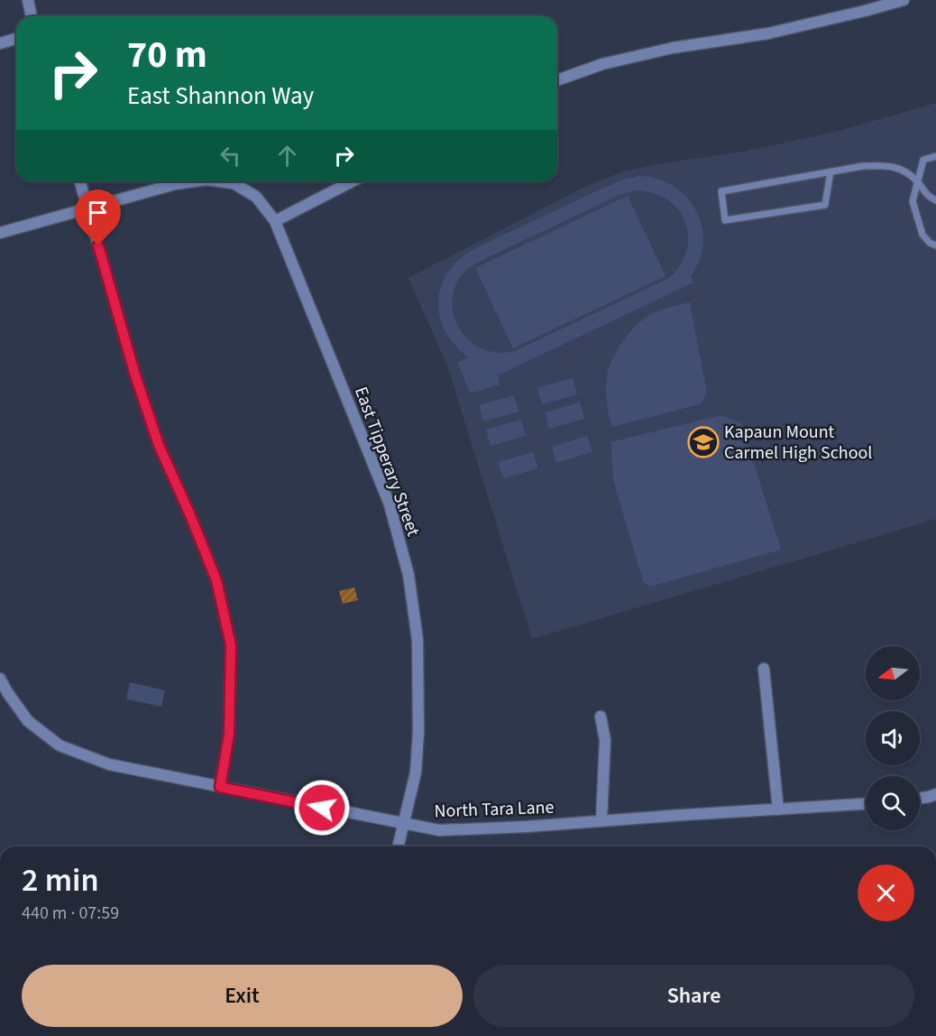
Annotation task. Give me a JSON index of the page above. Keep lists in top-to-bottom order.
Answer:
{
  "streets": {
    "street": ["East Tipperary Street", "North Tara Lane"]
  },
  "crossings": [
    ["East Tipperary Street", "North Tara Lane"]
  ],
  "places": {
    "school or university": ["Kapaun Mount Carmel High School"]
  },
  "north": "left",
  "page": {
    "turn": ["70 m", "East Shannon Way"],
    "heading": ["2 min", "440 m · 07:59"],
    "buttons": ["Exit", "Share"]
  }
}
